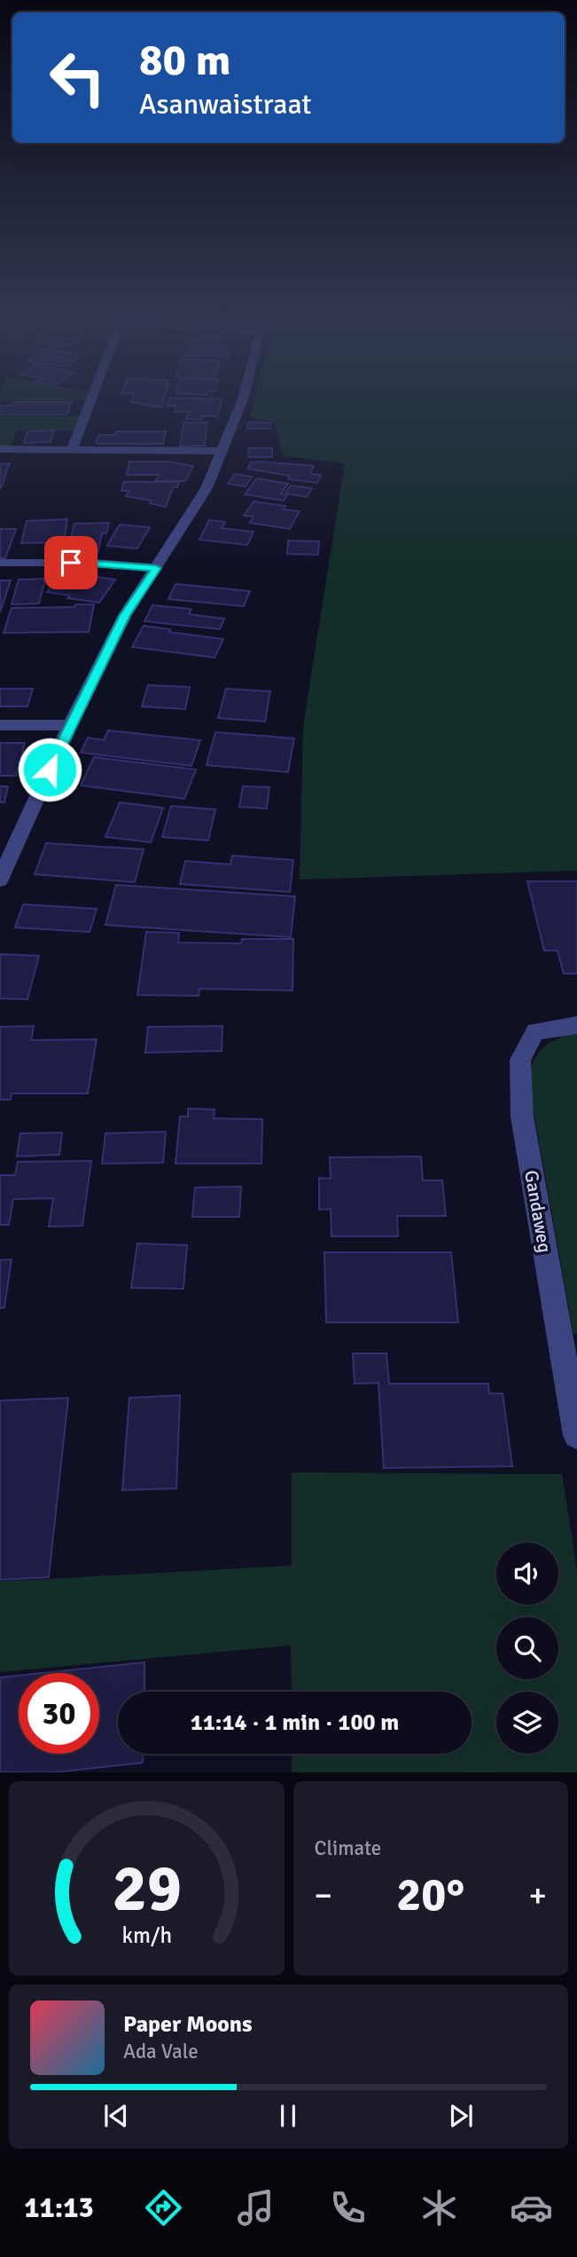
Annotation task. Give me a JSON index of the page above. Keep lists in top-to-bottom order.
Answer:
{
  "streets": {
    "street": ["Gandaweg"]
  },
  "page": {
    "turn": ["80 m", "Asanwaistraat"],
    "limit": "30",
    "trip": "11:14 · 1 min · 100 m",
    "tile": "Climate",
    "heat": ["−", "20°", "+"],
    "song": ["Paper Moons", "Ada Vale"],
    "tabs": "11:13",
    "gauge": ["29", "km/h"]
  }
}
